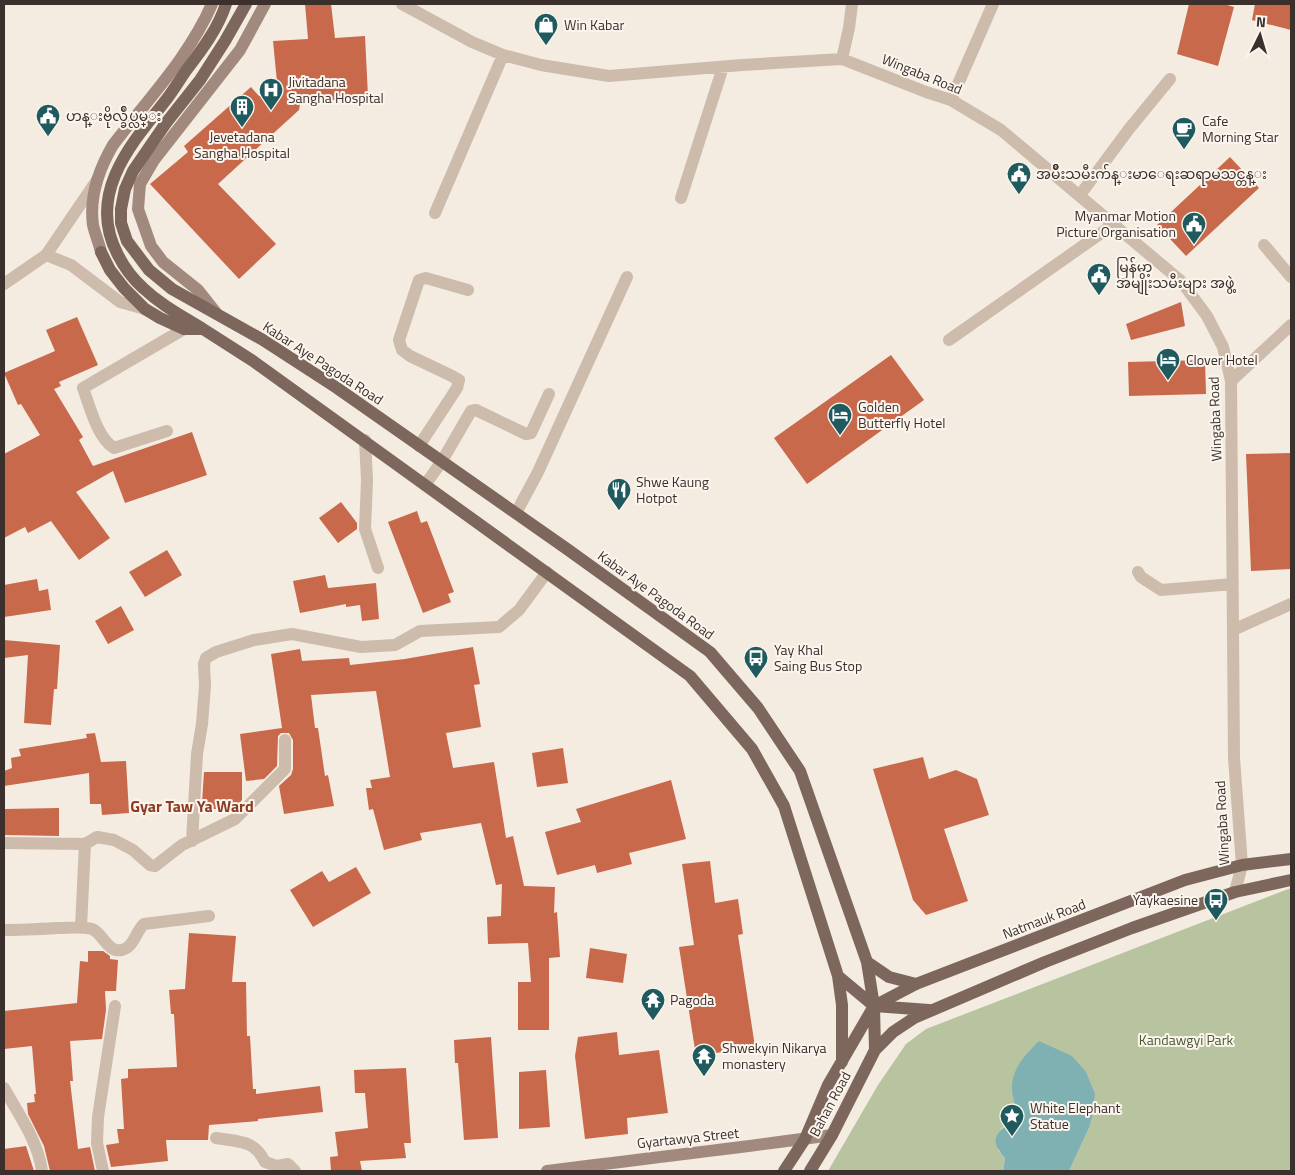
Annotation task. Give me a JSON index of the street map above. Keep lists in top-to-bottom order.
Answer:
{
  "streets": {
    "main road": [
      "Kabar Aye Pagoda Road",
      "Natmauk Road",
      "Bahan Road",
      "Gyartawya Street"
    ],
    "street": ["Wingaba Road"]
  },
  "crossings": [
    ["Wingaba Road", "Natmauk Road"],
    ["Kabar Aye Pagoda Road", "Natmauk Road"],
    ["Kabar Aye Pagoda Road", "Bahan Road"],
    ["Bahan Road", "Gyartawya Street"]
  ],
  "districts": ["Gyar Taw Ya Ward"],
  "parks": ["Kandawgyi Park"],
  "places": {
    "shop": ["Win Kabar"],
    "hospital": ["Jivitadana Sangha Hospital"],
    "building": ["Jevetadana Sangha Hospital"],
    "public building": [
      "ဟန္းဗိုလ္ခ်ဳပ္လမ္း",
      "အမ်ိဳးသမီးက်န္းမာေရးဆရာမသင္တန္း",
      "Myanmar Motion Picture Organisation",
      "မြန်မာ့ အမျိုးသမီးများ အဖွဲ့"
    ],
    "cafe": ["Cafe Morning Star"],
    "hotel": ["Clover Hotel", "Golden Butterfly Hotel"],
    "restaurant": ["Shwe Kaung Hotpot"],
    "bus stop": ["Yay Khal Saing Bus Stop", "Yaykaesine"],
    "temple": ["Pagoda", "Shwekyin Nikarya monastery"],
    "place": ["White Elephant Statue"]
  },
  "north": "top"
}
